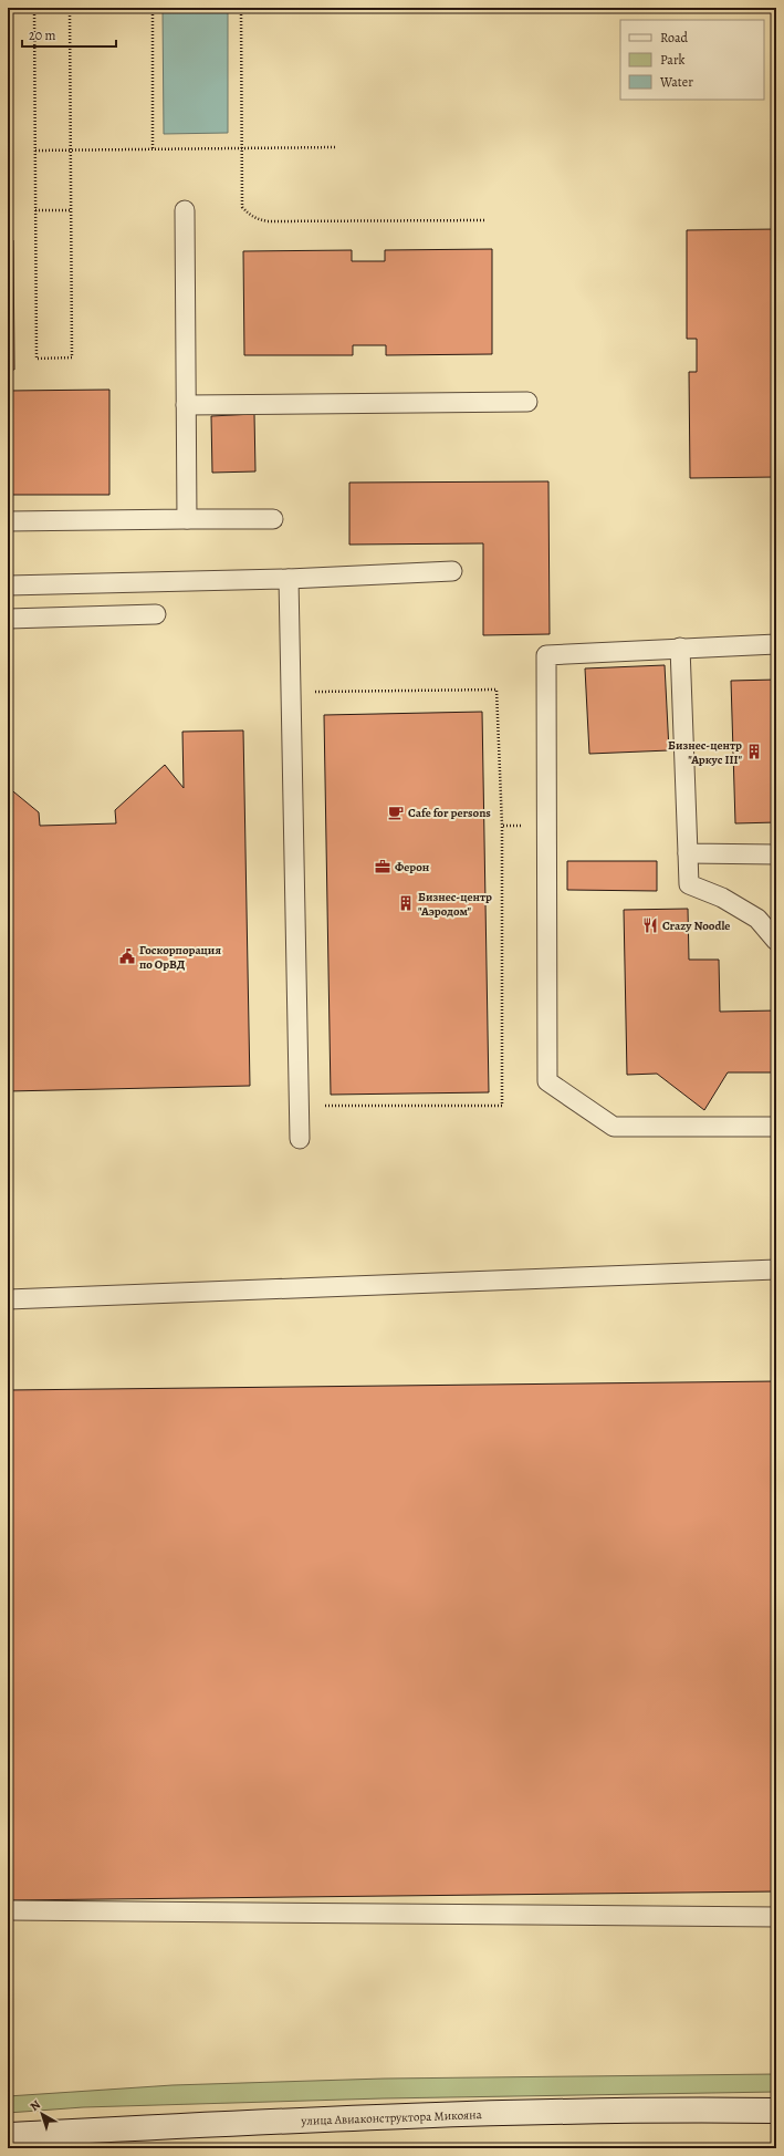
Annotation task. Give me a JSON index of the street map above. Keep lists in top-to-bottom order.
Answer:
{
  "streets": {
    "street": ["улица Авиаконструктора Микояна"]
  },
  "places": {
    "building": ["Бизнес-центр \"Аркус III\"", "Бизнес-центр \"Аэродом\""],
    "cafe": ["Cafe for persons"],
    "office": ["Ферон"],
    "restaurant": ["Crazy Noodle"],
    "public building": ["Госкорпорация по ОрВД"]
  },
  "legend": ["Road", "Park", "Water"],
  "scale_bar": "20 m",
  "north": "top left"
}
